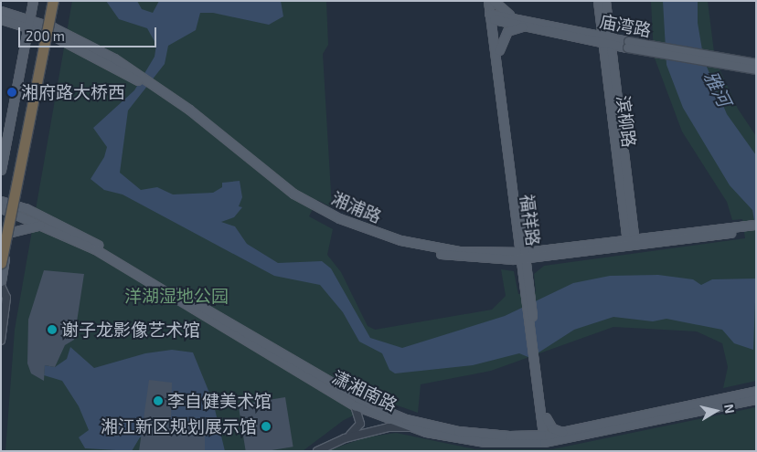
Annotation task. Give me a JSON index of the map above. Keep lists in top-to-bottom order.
{
  "streets": {
    "main road": [
      "庙湾路",
      "滨柳路",
      "湘浦路",
      "福祥路",
      "潇湘南路"
    ]
  },
  "crossings": [
    ["庙湾路", "滨柳路"],
    ["庙湾路", "福祥路"],
    ["滨柳路", "湘浦路"],
    ["湘浦路", "福祥路"],
    ["福祥路", "潇湘南路"]
  ],
  "water": ["雅河"],
  "parks": ["洋湖湿地公园"],
  "places": [
    "湘府路大桥西",
    "谢子龙影像艺术馆",
    "李自健美术馆",
    "湘江新区规划展示馆"
  ],
  "scale_bar": "200 m",
  "north": "right"
}
